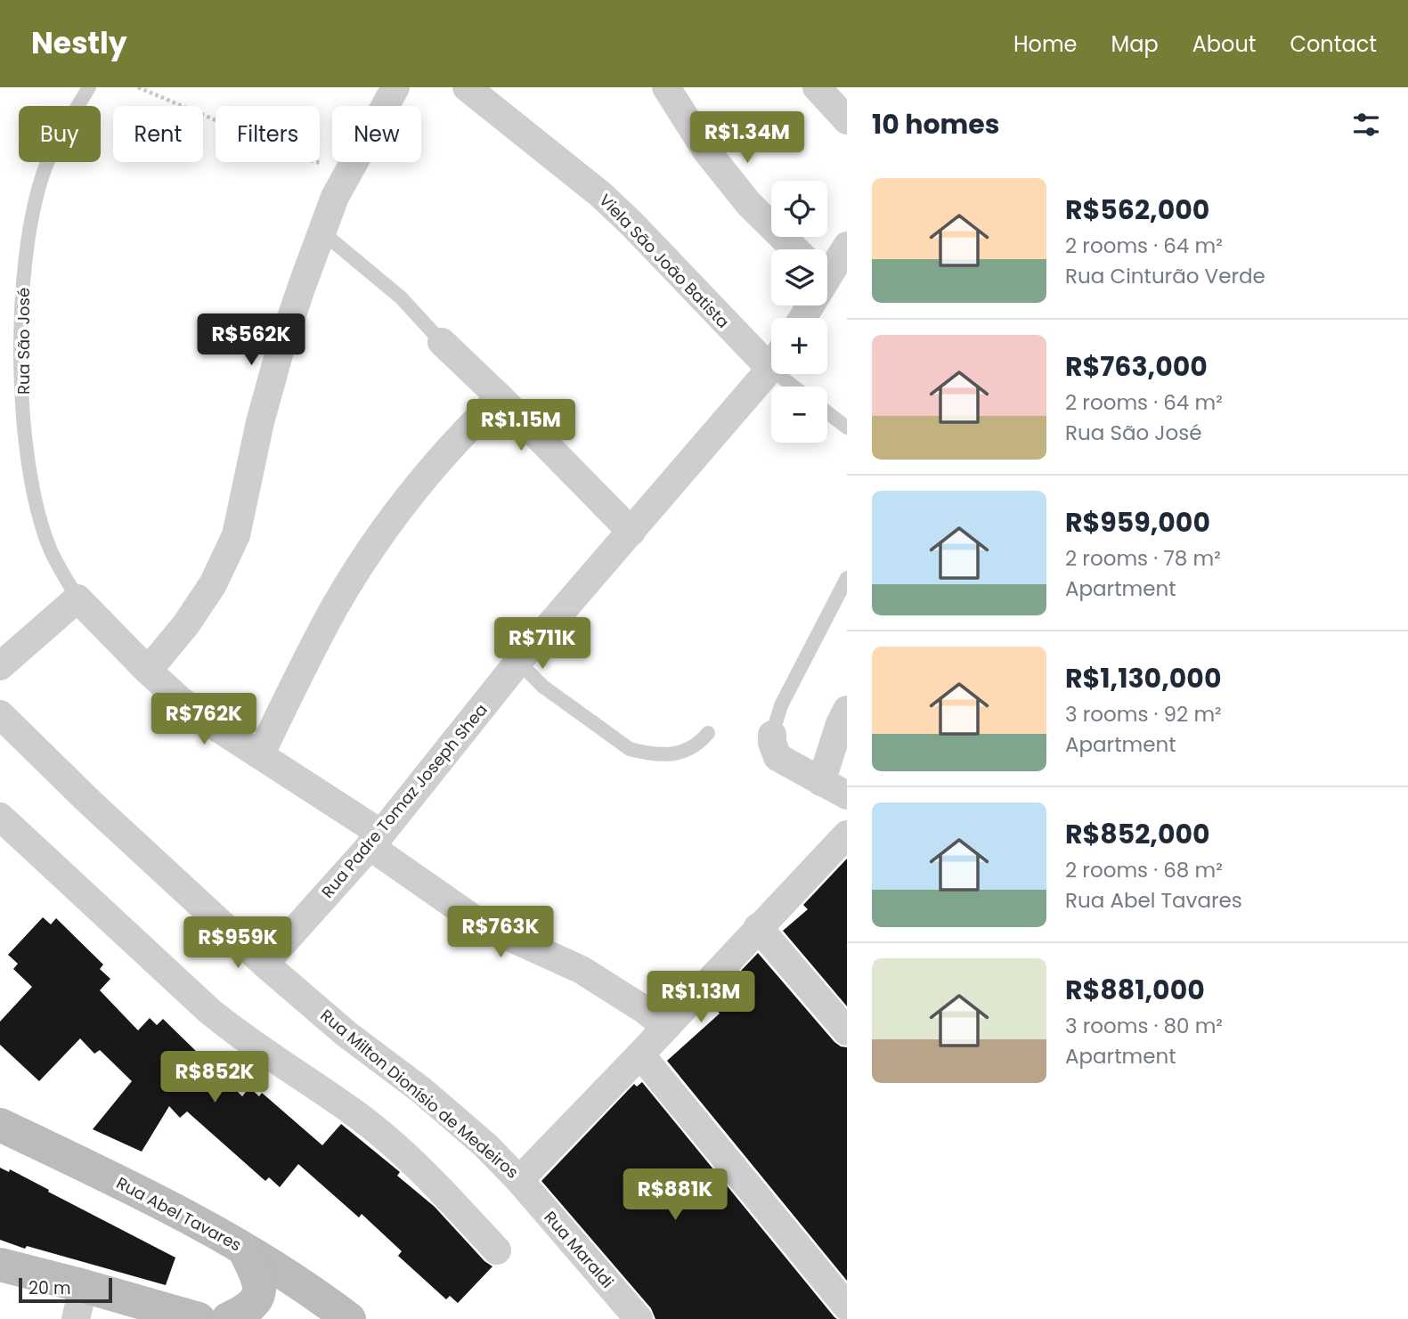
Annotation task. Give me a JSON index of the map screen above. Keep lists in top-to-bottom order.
{
  "streets": {
    "main road": ["Rua Abel Tavares"],
    "street": [
      "Viela São João Batista",
      "Rua São José",
      "Rua Padre Tomaz Joseph Shea",
      "Rua Milton Dionísio de Medeiros",
      "Rua Maraldi"
    ]
  },
  "crossings": [
    ["Rua São José", "Rua Padre Tomaz Joseph Shea"],
    ["Rua São José", "Rua Milton Dionísio de Medeiros"],
    ["Rua Padre Tomaz Joseph Shea", "Rua Milton Dionísio de Medeiros"],
    ["Rua Milton Dionísio de Medeiros", "Rua Maraldi"]
  ],
  "scale_bar": "20 m",
  "page": {
    "header": "Nestly",
    "nav": [
      "Home",
      "Map",
      "About",
      "Contact"
    ],
    "heading": "10 homes",
    "chip": [
      "Buy",
      "Rent",
      "Filters",
      "New"
    ],
    "price": [
      "R$1.34M",
      "R$562K",
      "R$1.15M",
      "R$711K",
      "R$762K",
      "R$763K",
      "R$959K",
      "R$1.13M",
      "R$852K",
      "R$881K"
    ],
    "list": [
      {
        "name": "R$562,000",
        "note": "2 rooms · 64 m² · Rua Cinturão Verde"
      },
      {
        "name": "R$763,000",
        "note": "2 rooms · 64 m² · Rua São José"
      },
      {
        "name": "R$959,000",
        "note": "2 rooms · 78 m² · Apartment"
      },
      {
        "name": "R$1,130,000",
        "note": "3 rooms · 92 m² · Apartment"
      },
      {
        "name": "R$852,000",
        "note": "2 rooms · 68 m² · Rua Abel Tavares"
      },
      {
        "name": "R$881,000",
        "note": "3 rooms · 80 m² · Apartment"
      }
    ],
    "map_buttons": ["+", "−"],
    "scale": "20 m"
  }
}
